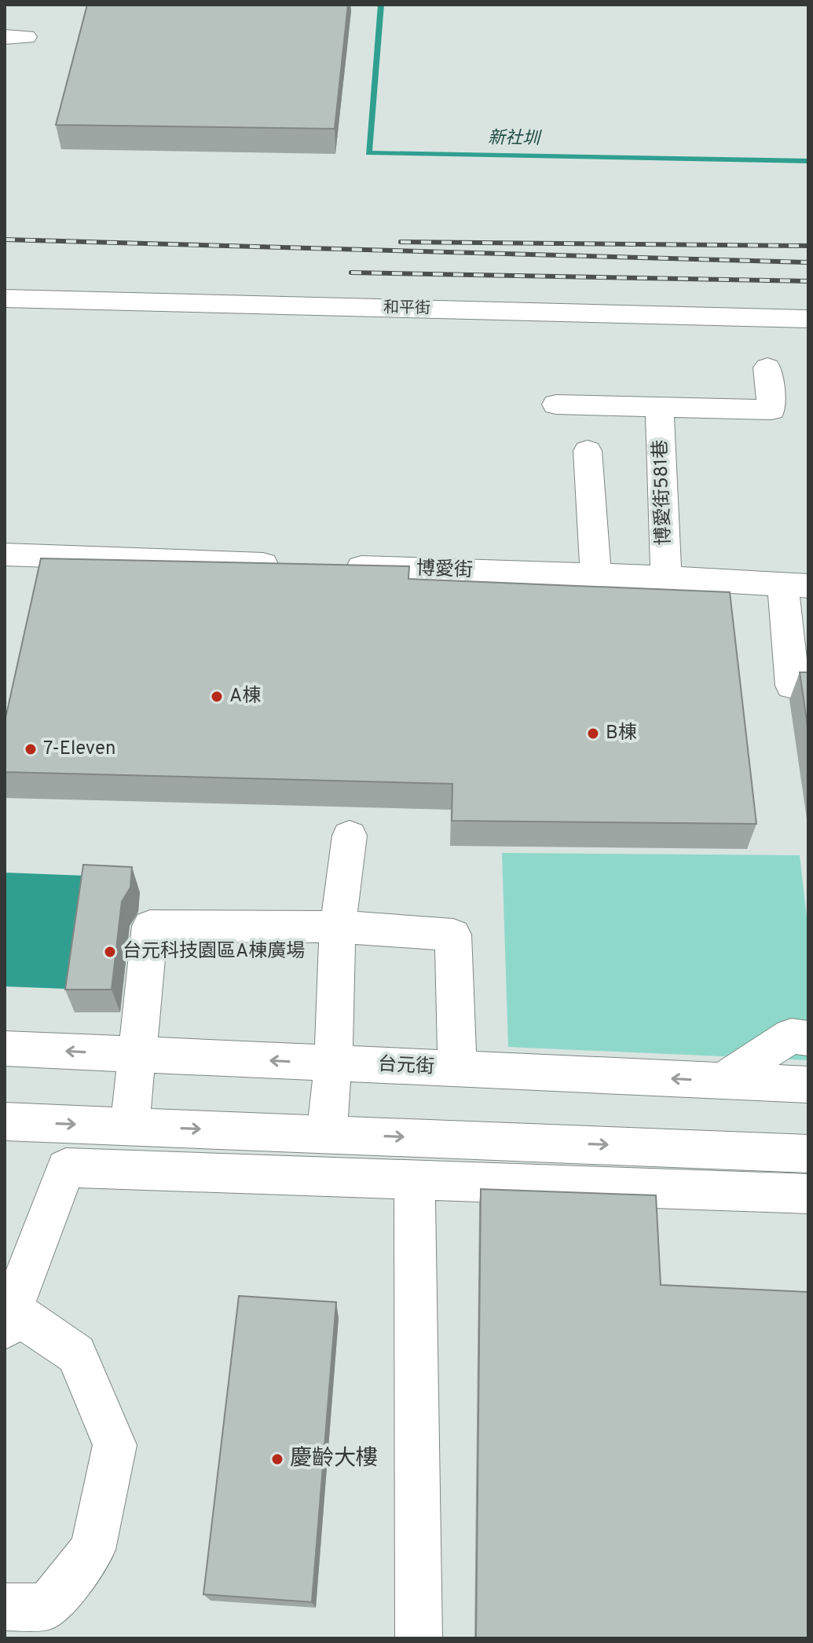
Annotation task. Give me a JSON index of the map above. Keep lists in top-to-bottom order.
{
  "streets": {
    "street": [
      "和平街",
      "博愛街581巷",
      "博愛街",
      "台元街"
    ]
  },
  "crossings": [
    ["博愛街581巷", "博愛街"]
  ],
  "water": ["新社圳"],
  "places": [
    "A棟",
    "B棟",
    "7-Eleven",
    "台元科技園區A棟廣場",
    "慶齡大樓"
  ]
}
